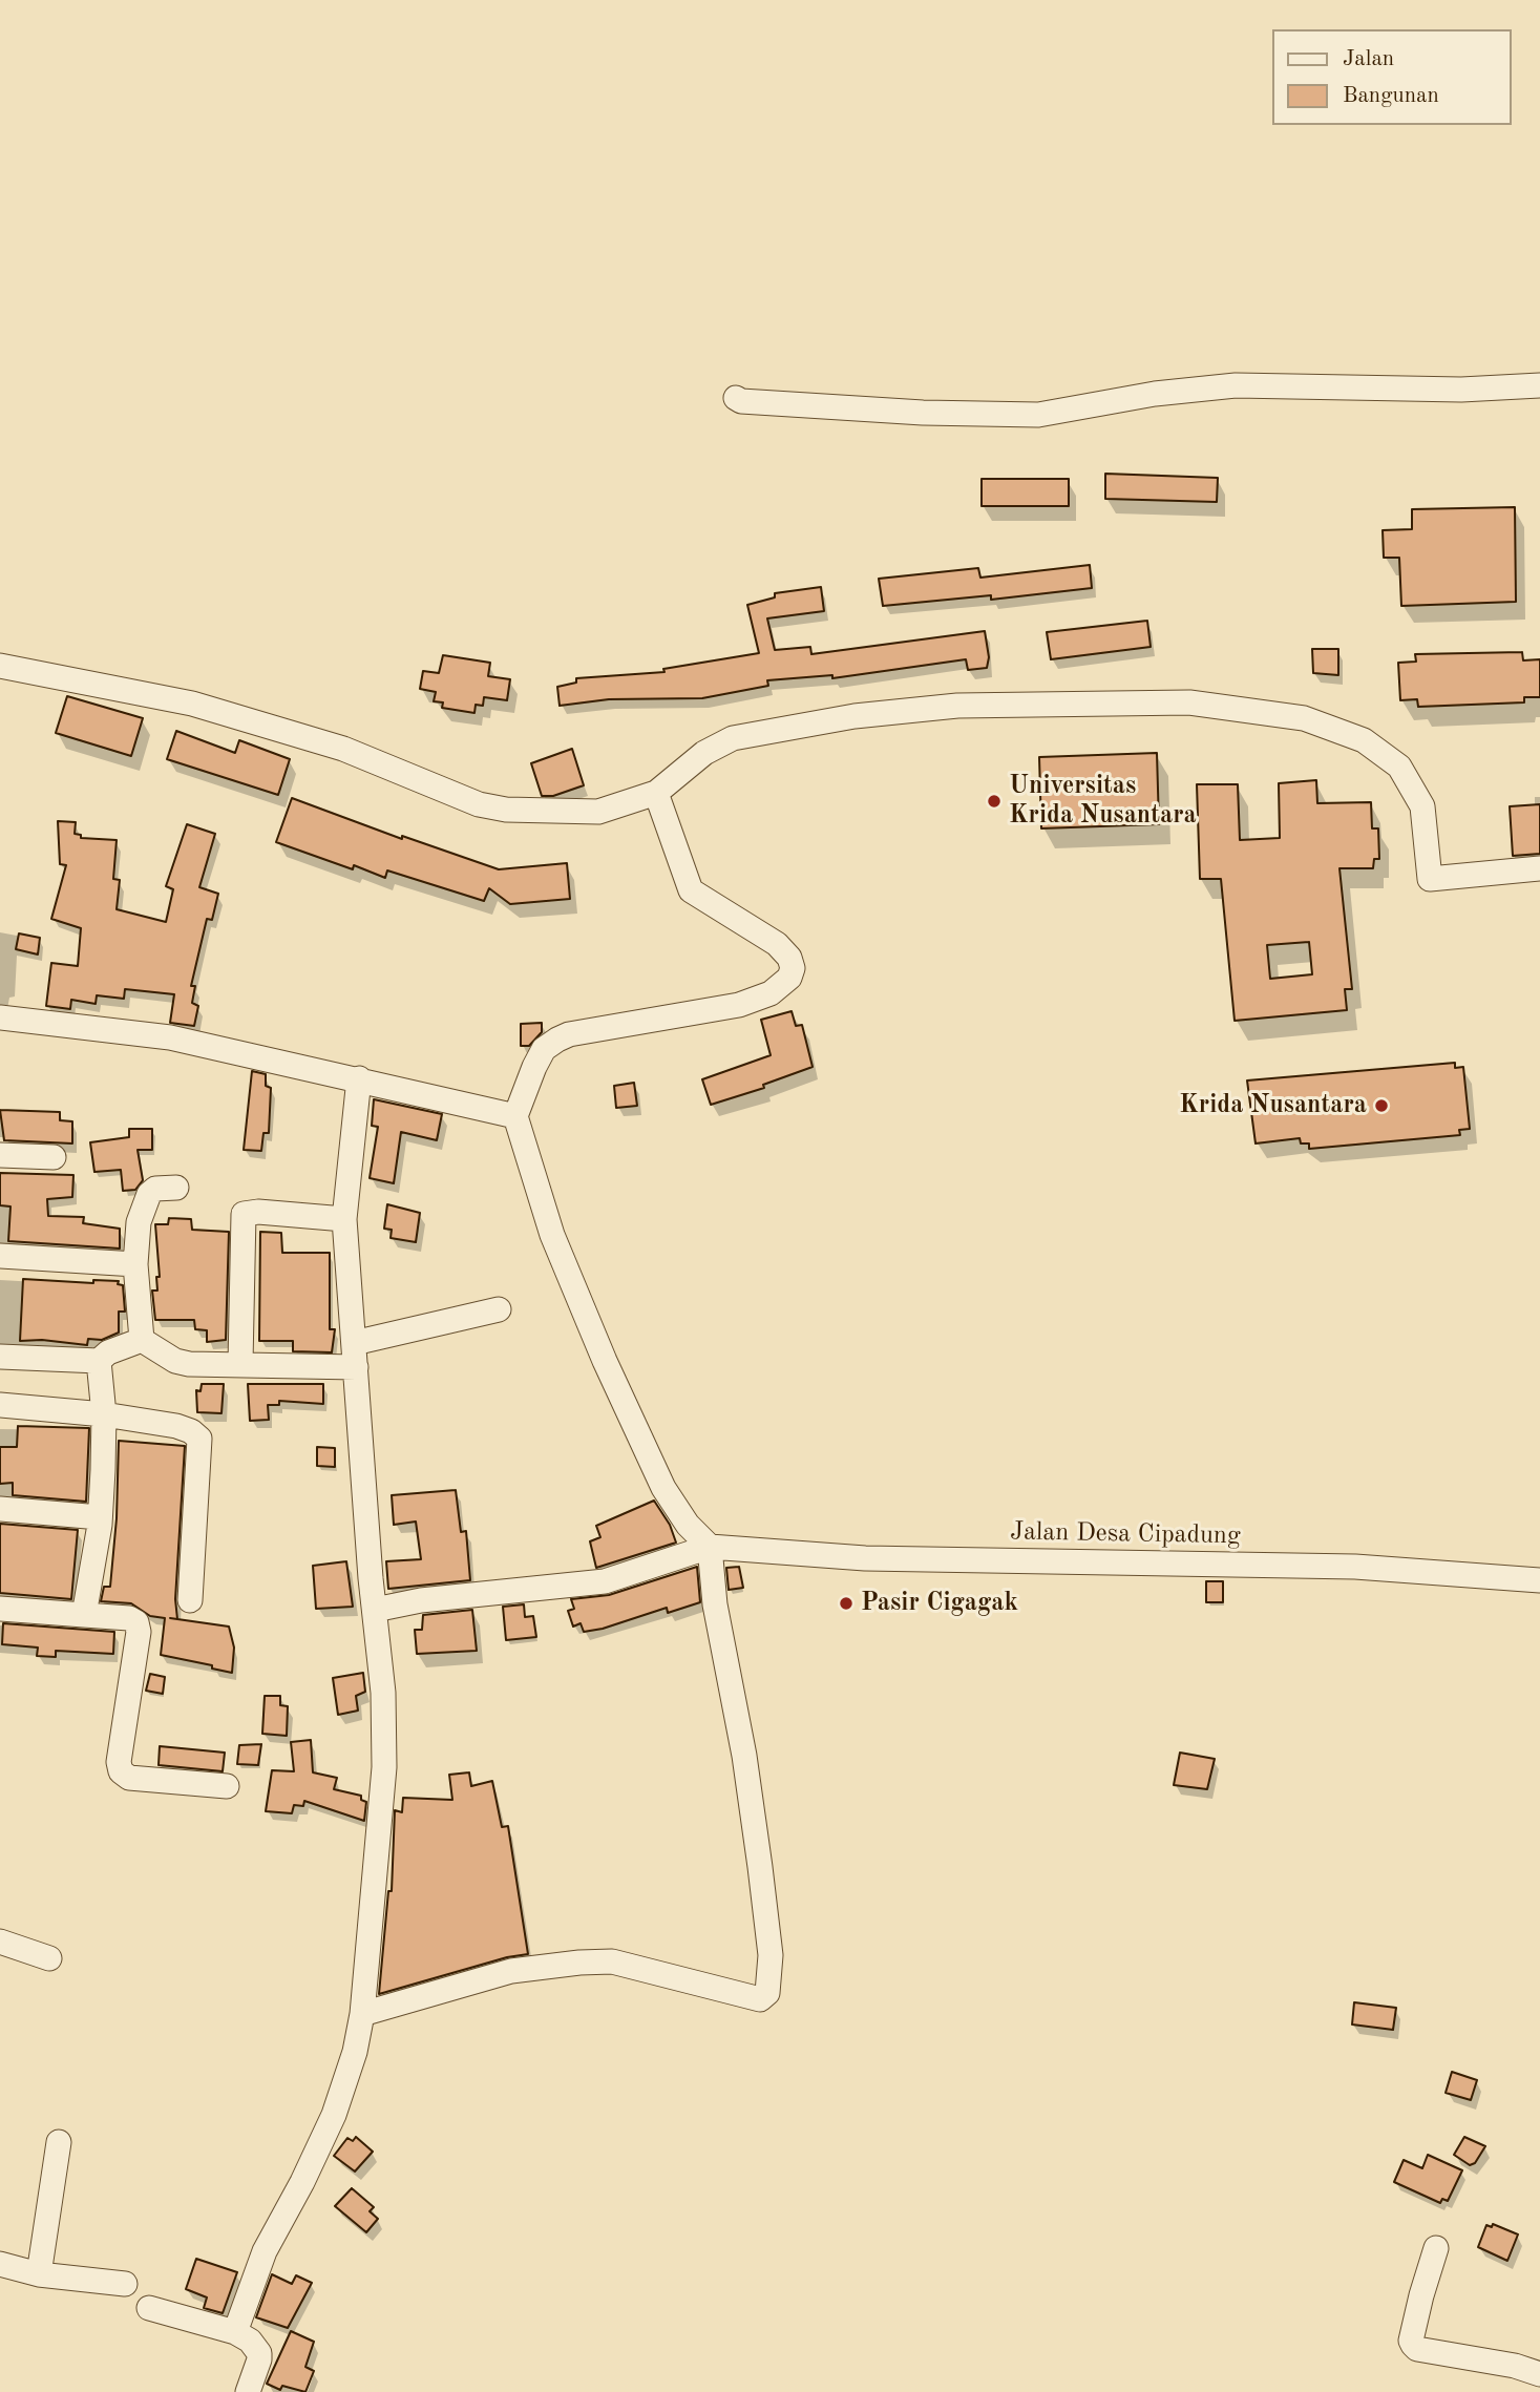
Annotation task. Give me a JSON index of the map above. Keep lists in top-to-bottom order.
{
  "streets": {
    "street": ["Jalan Desa Cipadung"]
  },
  "places": ["Universitas Krida Nusantara", "Krida Nusantara", "Pasir Cigagak"],
  "legend": ["Jalan", "Bangunan"]
}
